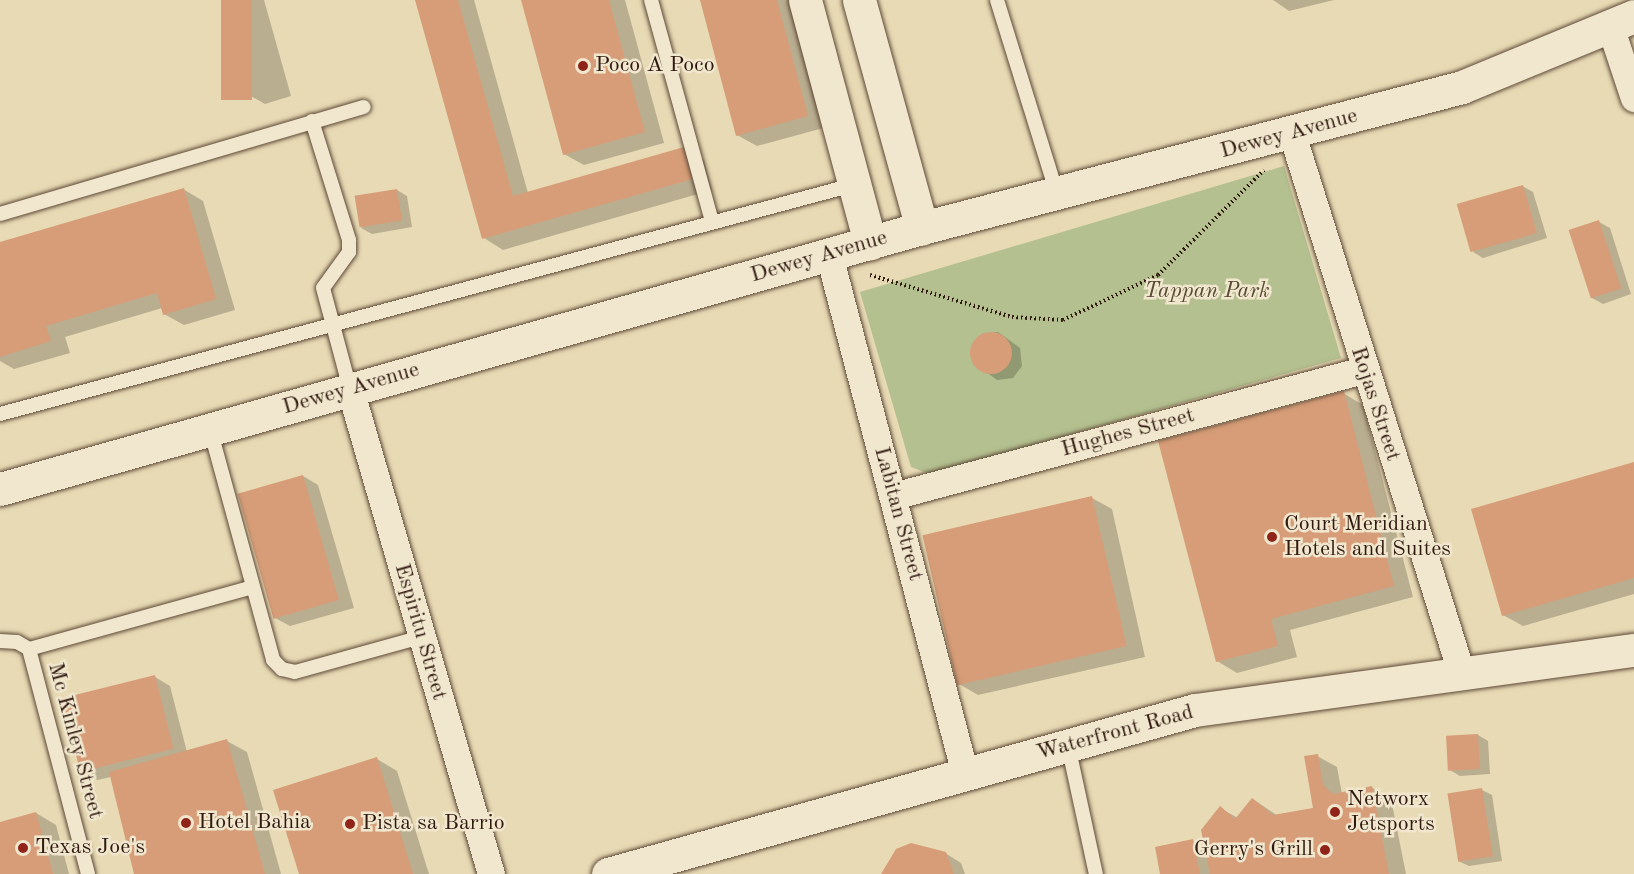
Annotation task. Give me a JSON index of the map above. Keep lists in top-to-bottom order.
{
  "streets": {
    "main road": ["Dewey Avenue", "Waterfront Road"],
    "street": [
      "Rojas Street",
      "Hughes Street",
      "Labitan Street",
      "Espiritu Street"
    ],
    "lane": ["Mc Kinley Street"]
  },
  "crossings": [
    ["Dewey Avenue", "Rojas Street"],
    ["Dewey Avenue", "Labitan Street"],
    ["Dewey Avenue", "Espiritu Street"],
    ["Rojas Street", "Hughes Street"],
    ["Rojas Street", "Waterfront Road"],
    ["Hughes Street", "Labitan Street"],
    ["Labitan Street", "Waterfront Road"]
  ],
  "parks": ["Tappan Park"],
  "places": [
    "Poco A Poco",
    "Court Meridian Hotels and Suites",
    "Networx Jetsports",
    "Hotel Bahia",
    "Pista sa Barrio",
    "Texas Joe's",
    "Gerry's Grill"
  ]
}
